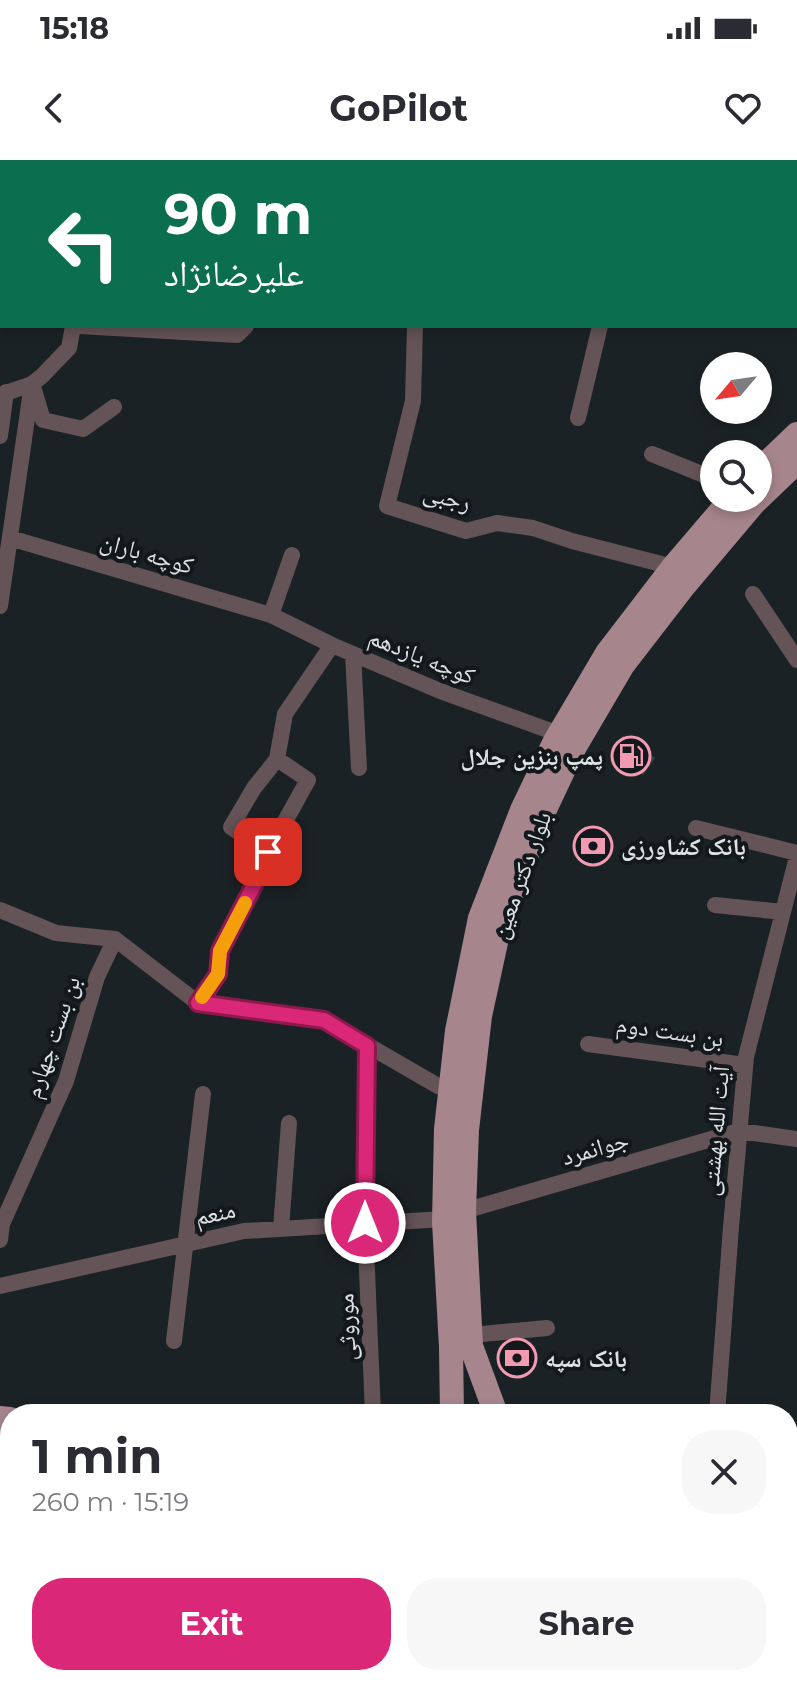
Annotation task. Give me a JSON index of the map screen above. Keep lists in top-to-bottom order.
{
  "streets": {
    "main road": ["بلوار دکتر معین"],
    "street": [
      "رجبی",
      "کوچه باران",
      "کوچه یازدهم",
      "بن بست دوم",
      "بن بست چهارم",
      "آیت الله بهشتی",
      "جوانمرد",
      "منعم",
      "موروثی"
    ]
  },
  "crossings": [
    ["رجبی", "بلوار دکتر معین"],
    ["کوچه باران", "کوچه یازدهم"],
    ["کوچه یازدهم", "بلوار دکتر معین"],
    ["بلوار دکتر معین", "جوانمرد"],
    ["بلوار دکتر معین", "منعم"],
    ["بن بست دوم", "آیت الله بهشتی"],
    ["آیت الله بهشتی", "جوانمرد"],
    ["جوانمرد", "منعم"],
    ["منعم", "موروثی"]
  ],
  "places": {
    "fuel station": ["پمپ بنزین جلال"],
    "bank": ["بانک کشاورزی", "بانک سپه"]
  },
  "north": "bottom left",
  "page": {
    "status": "15:18",
    "header": "GoPilot",
    "turn": ["90 m", "علیرضانژاد"],
    "heading": ["1 min", "260 m · 15:19"],
    "buttons": ["Exit", "Share"]
  }
}
